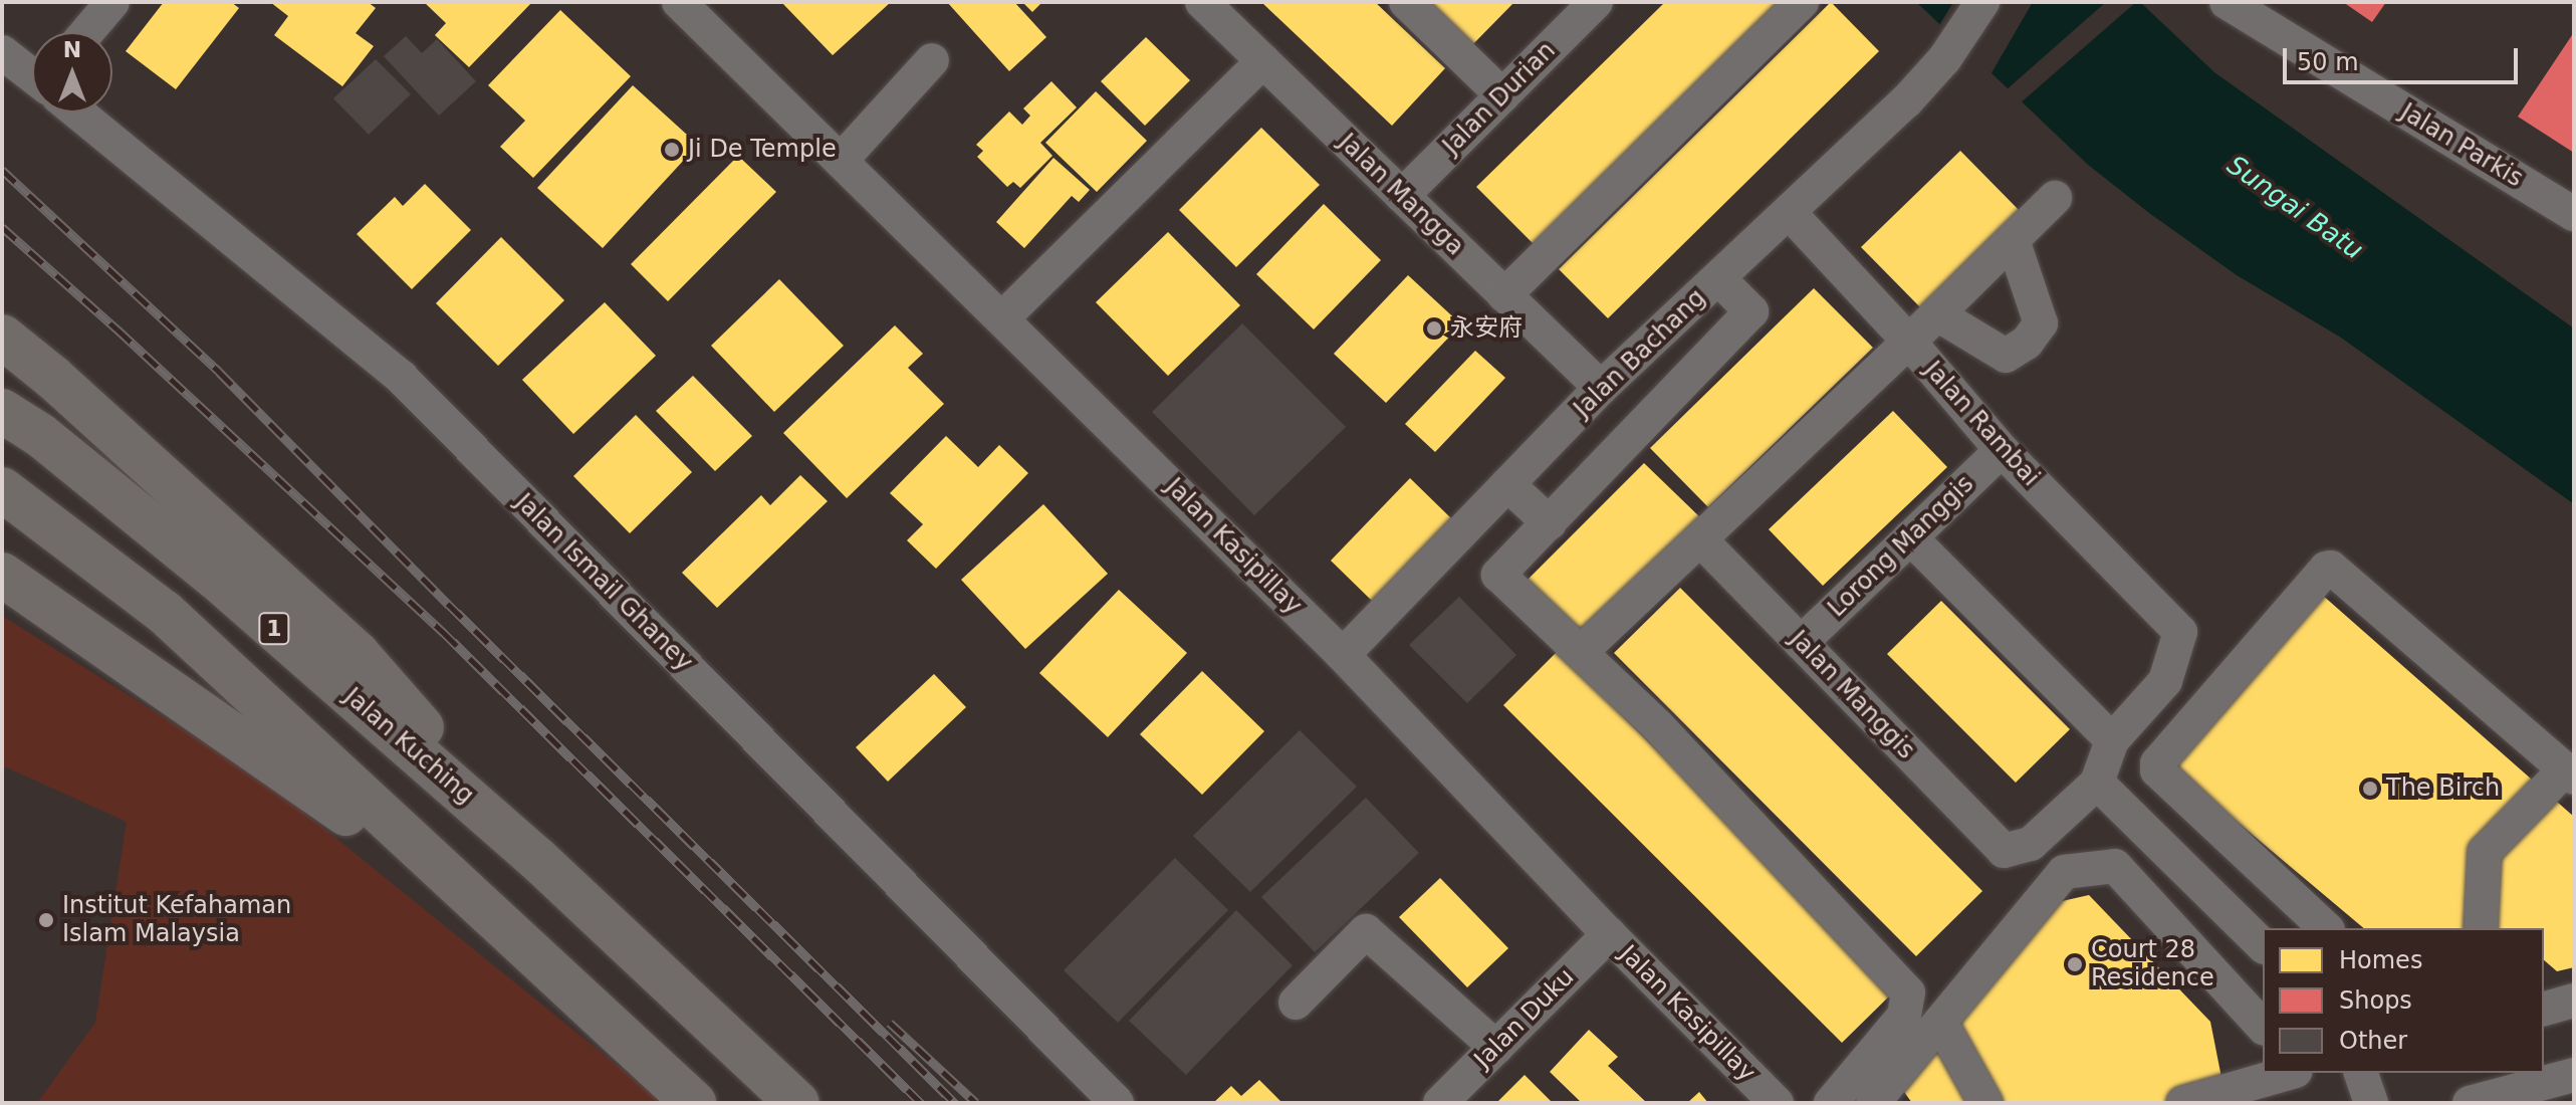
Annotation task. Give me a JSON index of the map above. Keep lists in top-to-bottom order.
{
  "streets": {
    "highway": ["1", "Jalan Kuching"],
    "street": [
      "Jalan Durian",
      "Jalan Parkis",
      "Jalan Mangga",
      "Jalan Bachang",
      "Jalan Rambai",
      "Jalan Kasipillay",
      "Lorong Manggis",
      "Jalan Ismail Ghaney",
      "Jalan Manggis",
      "Jalan Duku"
    ]
  },
  "crossings": [
    ["Jalan Durian", "Jalan Mangga"],
    ["Jalan Mangga", "Jalan Bachang"],
    ["Jalan Bachang", "Jalan Rambai"],
    ["Jalan Bachang", "Jalan Kasipillay"],
    ["Jalan Rambai", "Lorong Manggis"],
    ["Jalan Kasipillay", "Jalan Duku"],
    ["Lorong Manggis", "Jalan Manggis"]
  ],
  "water": ["Sungai Batu"],
  "places": [
    "Ji De Temple",
    "永安府",
    "The Birch",
    "Institut Kefahaman Islam Malaysia",
    "Court 28 Residence"
  ],
  "legend": ["Homes", "Shops", "Other"],
  "scale_bar": "50 m",
  "north": "top"
}
